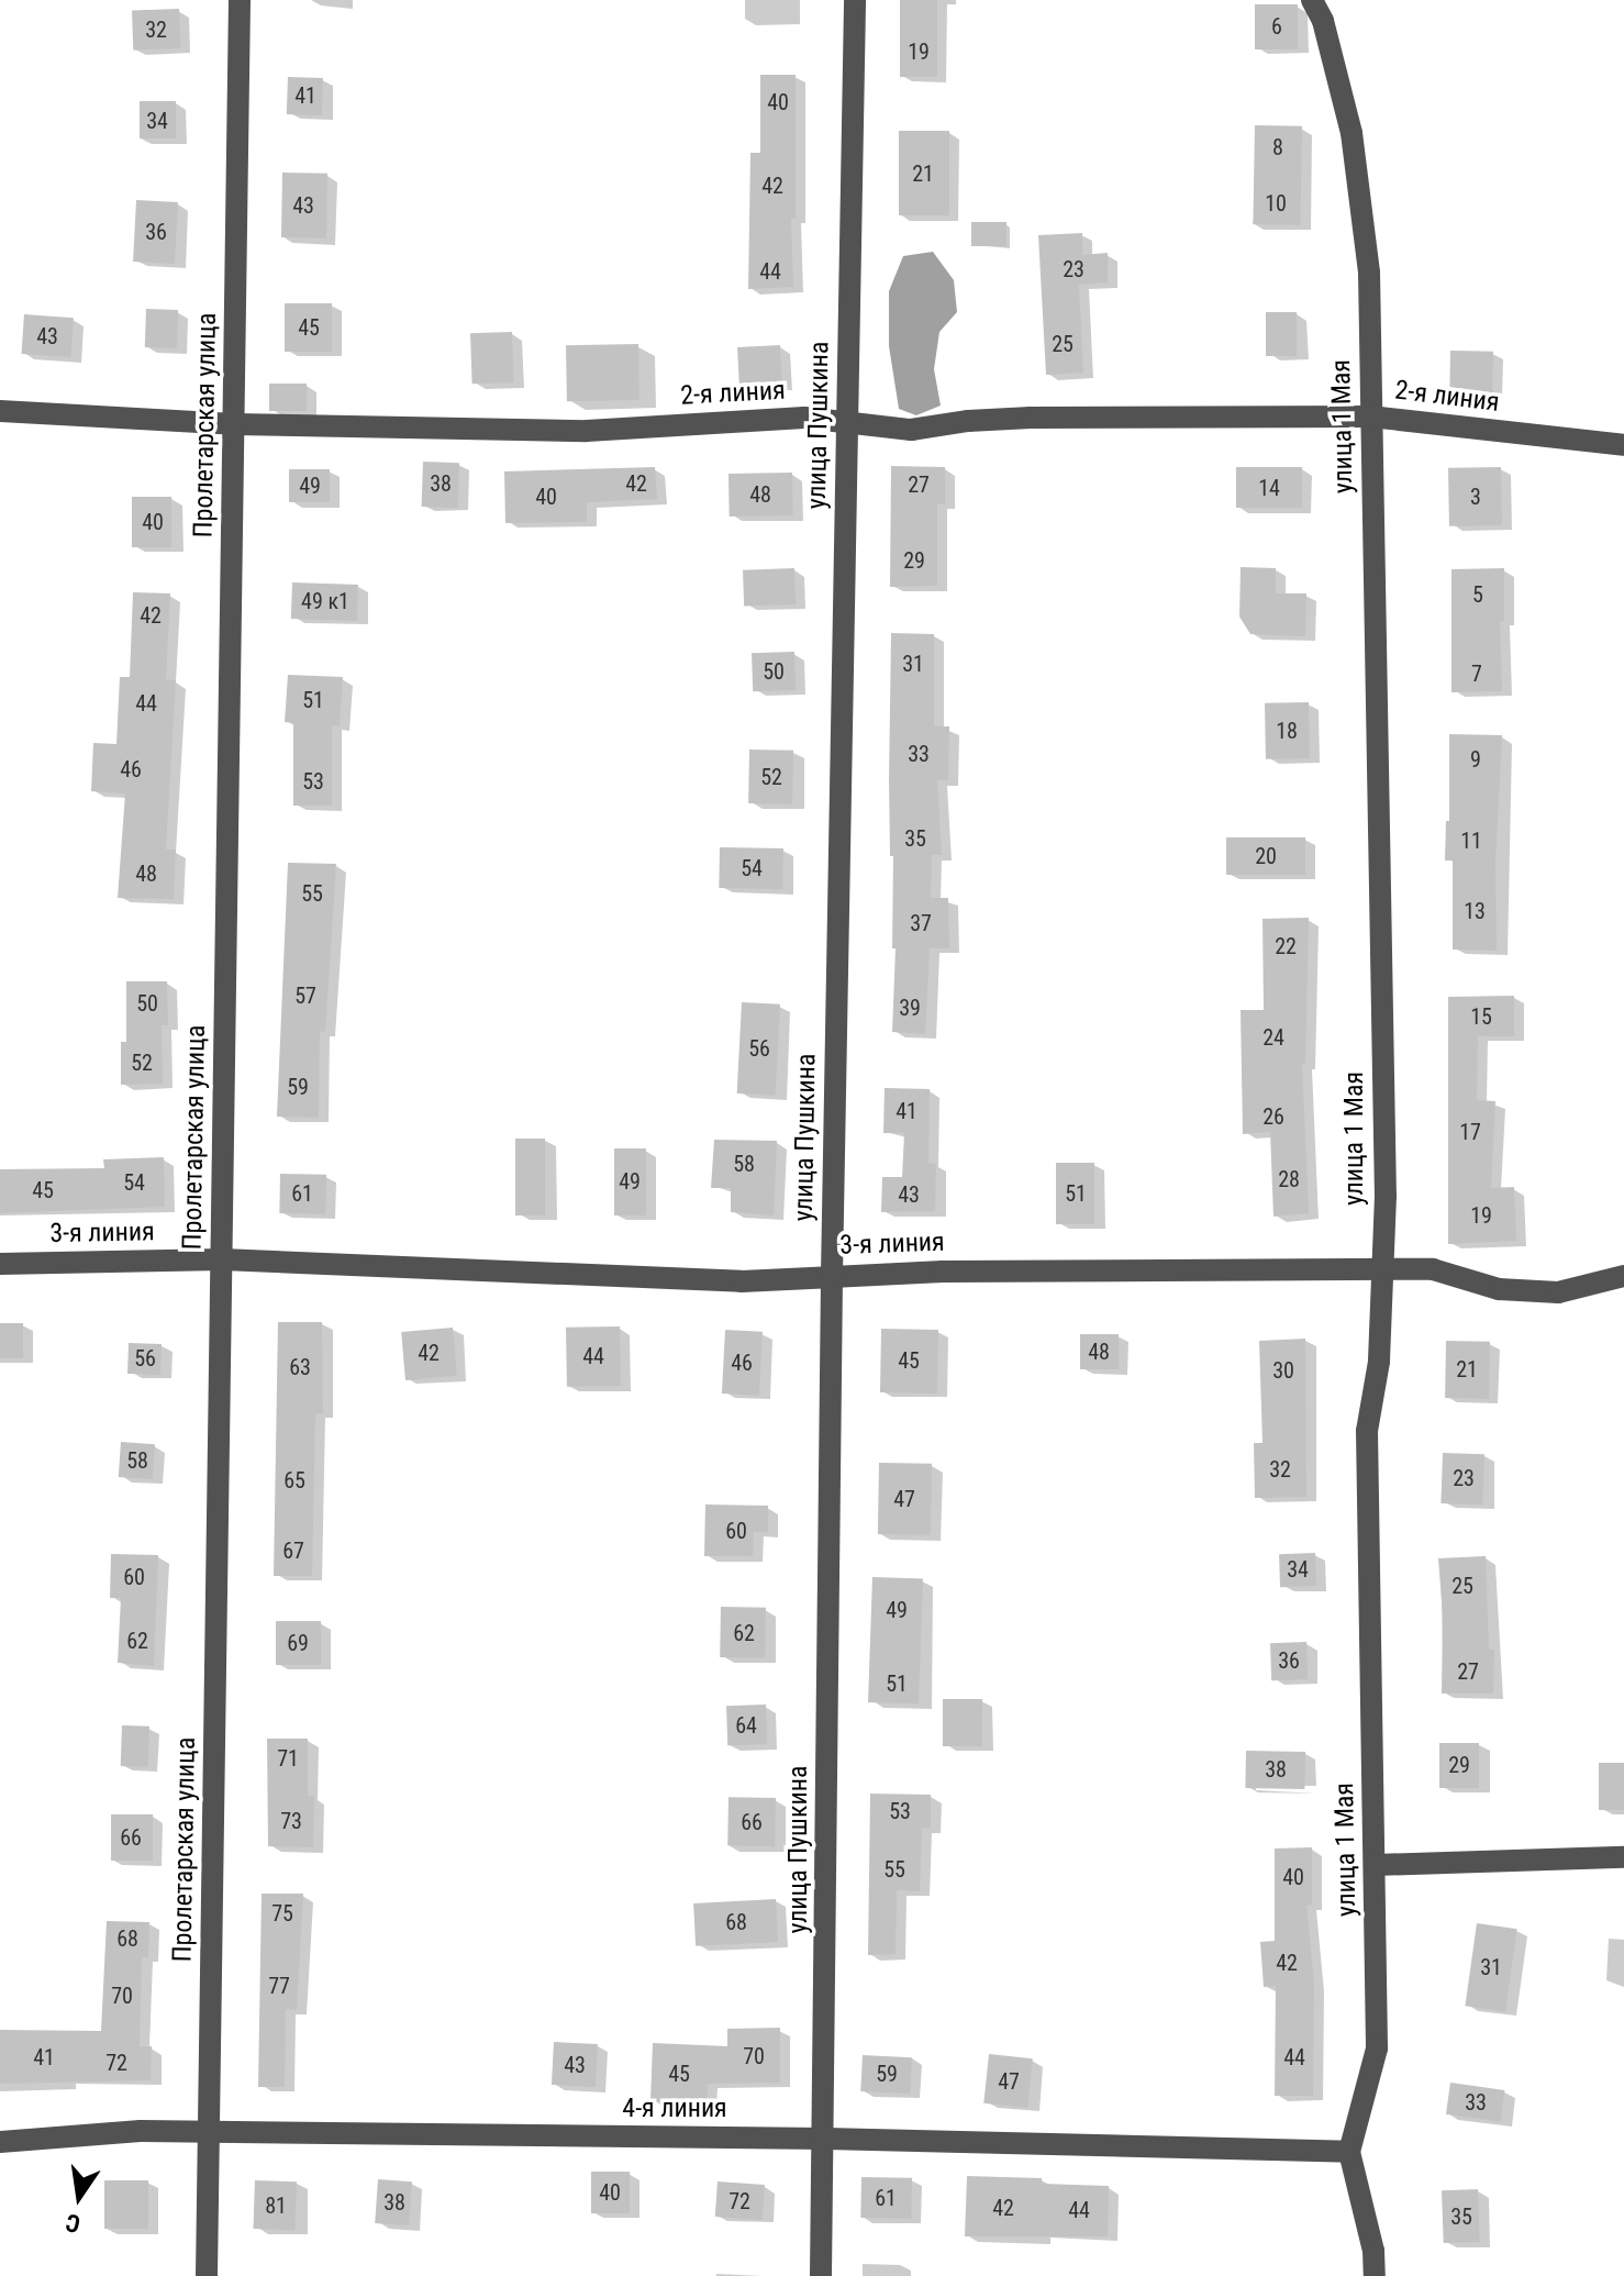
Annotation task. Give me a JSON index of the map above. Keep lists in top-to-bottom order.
{
  "streets": {
    "street": [
      "2-я линия",
      "Пролетарская улица",
      "улица Пушкина",
      "улица 1 Мая",
      "3-я линия",
      "4-я линия"
    ]
  },
  "crossings": [
    ["2-я линия", "Пролетарская улица"],
    ["2-я линия", "улица Пушкина"],
    ["2-я линия", "улица 1 Мая"],
    ["Пролетарская улица", "3-я линия"],
    ["Пролетарская улица", "4-я линия"],
    ["улица Пушкина", "3-я линия"],
    ["улица Пушкина", "4-я линия"],
    ["улица 1 Мая", "3-я линия"],
    ["улица 1 Мая", "4-я линия"]
  ],
  "house_numbers": [
    "6",
    "32",
    "19",
    "41",
    "40",
    "34",
    "8",
    "21",
    "42",
    "10",
    "43",
    "36",
    "23",
    "44",
    "45",
    "43",
    "25",
    "38",
    "42",
    "27",
    "49",
    "14",
    "48",
    "40",
    "3",
    "40",
    "29",
    "5",
    "49 к1",
    "42",
    "31",
    "50",
    "7",
    "51",
    "44",
    "18",
    "33",
    "9",
    "46",
    "52",
    "53",
    "35",
    "11",
    "20",
    "54",
    "48",
    "55",
    "13",
    "37",
    "22",
    "57",
    "50",
    "39",
    "15",
    "24",
    "56",
    "52",
    "59",
    "41",
    "26",
    "17",
    "58",
    "28",
    "49",
    "54",
    "45",
    "61",
    "51",
    "43",
    "19",
    "48",
    "42",
    "44",
    "56",
    "45",
    "46",
    "63",
    "21",
    "30",
    "58",
    "32",
    "23",
    "65",
    "47",
    "60",
    "67",
    "34",
    "60",
    "25",
    "49",
    "62",
    "62",
    "69",
    "36",
    "27",
    "51",
    "64",
    "71",
    "29",
    "38",
    "53",
    "73",
    "66",
    "66",
    "55",
    "40",
    "75",
    "68",
    "68",
    "42",
    "31",
    "77",
    "70",
    "70",
    "41",
    "44",
    "72",
    "43",
    "45",
    "59",
    "47",
    "33",
    "40",
    "61",
    "72",
    "38",
    "81",
    "42",
    "44",
    "35"
  ],
  "north": "bottom"
}
